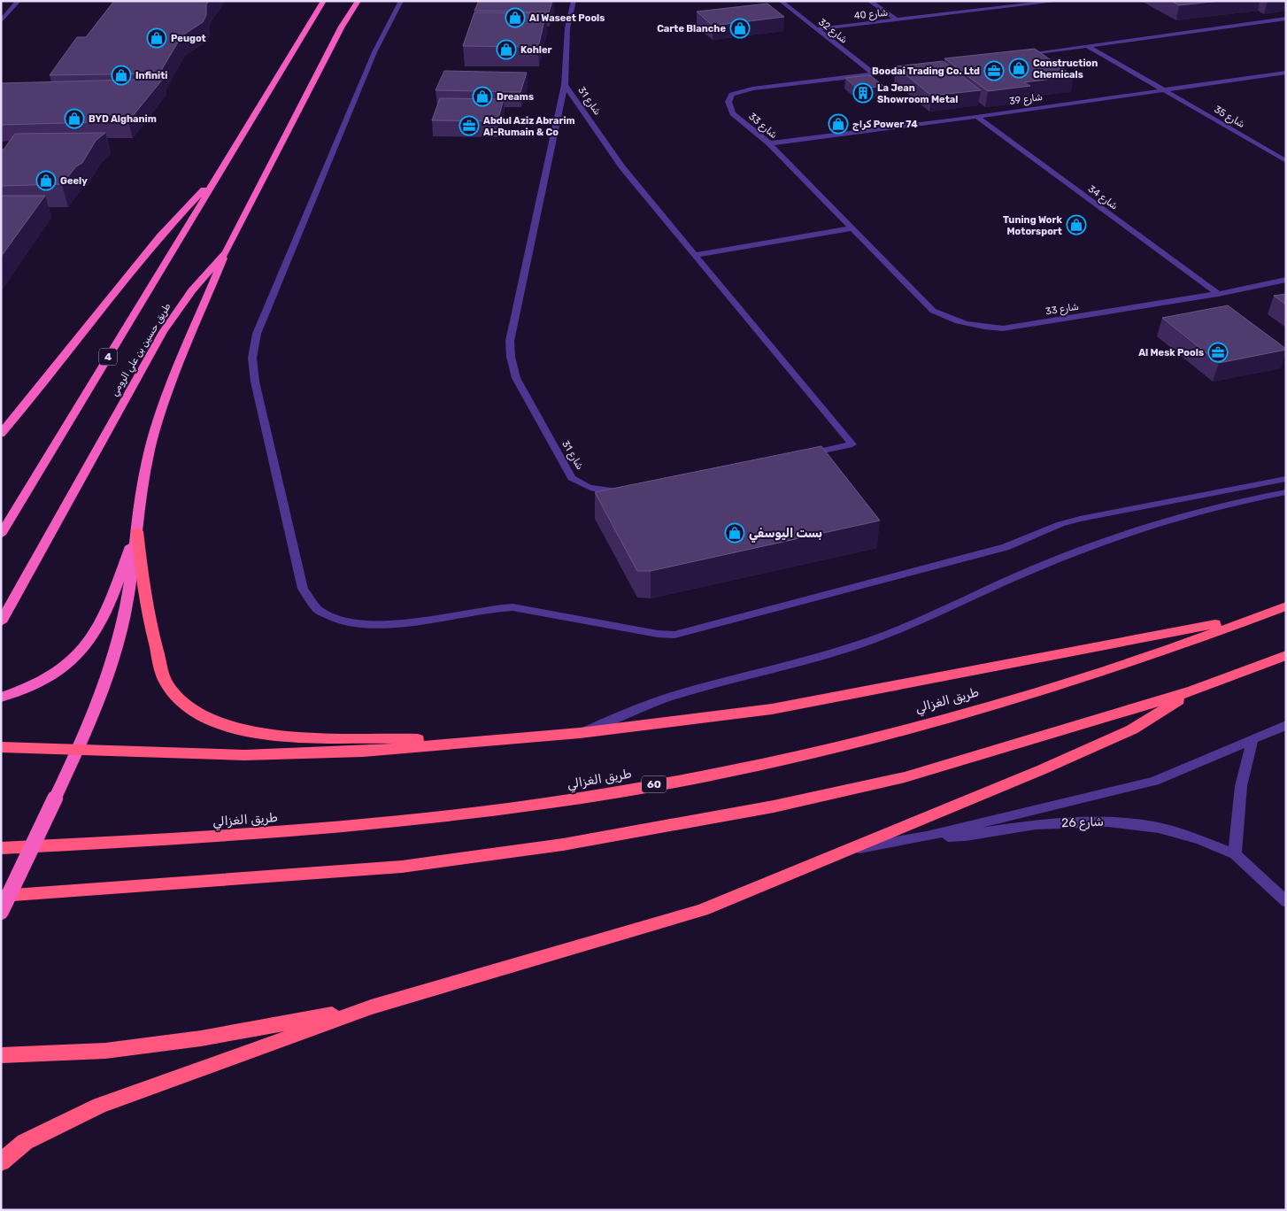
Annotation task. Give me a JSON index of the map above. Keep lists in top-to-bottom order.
{
  "streets": {
    "highway": [
      "طريق حسين بن علي الرومي",
      "4",
      "طريق الغزالي",
      "60"
    ],
    "street": [
      "شارع 40",
      "32 شارع",
      "شارع 39",
      "شارع 31",
      "شارع 35",
      "شارع 33",
      "شارع 34",
      "شارع 26"
    ]
  },
  "crossings": [
    ["شارع 40", "32 شارع"],
    ["32 شارع", "شارع 33"],
    ["شارع 39", "شارع 35"],
    ["شارع 39", "شارع 33"],
    ["شارع 39", "شارع 34"],
    ["شارع 33", "شارع 34"]
  ],
  "places": {
    "shop": [
      "Al Waseet Pools",
      "Carte Blanche",
      "Peugot",
      "Kohler",
      "Construction Chemicals",
      "Infiniti",
      "Dreams",
      "BYD Alghanim",
      "كراج Power 74",
      "Geely",
      "Tuning Work Motorsport",
      "بست اليوسفي"
    ],
    "office": ["Boodai Trading Co. Ltd", "Abdul Aziz Abrarim Al-Rumain & Co", "Al Mesk Pools"],
    "building": ["La Jean Showroom Metal"]
  }
}
